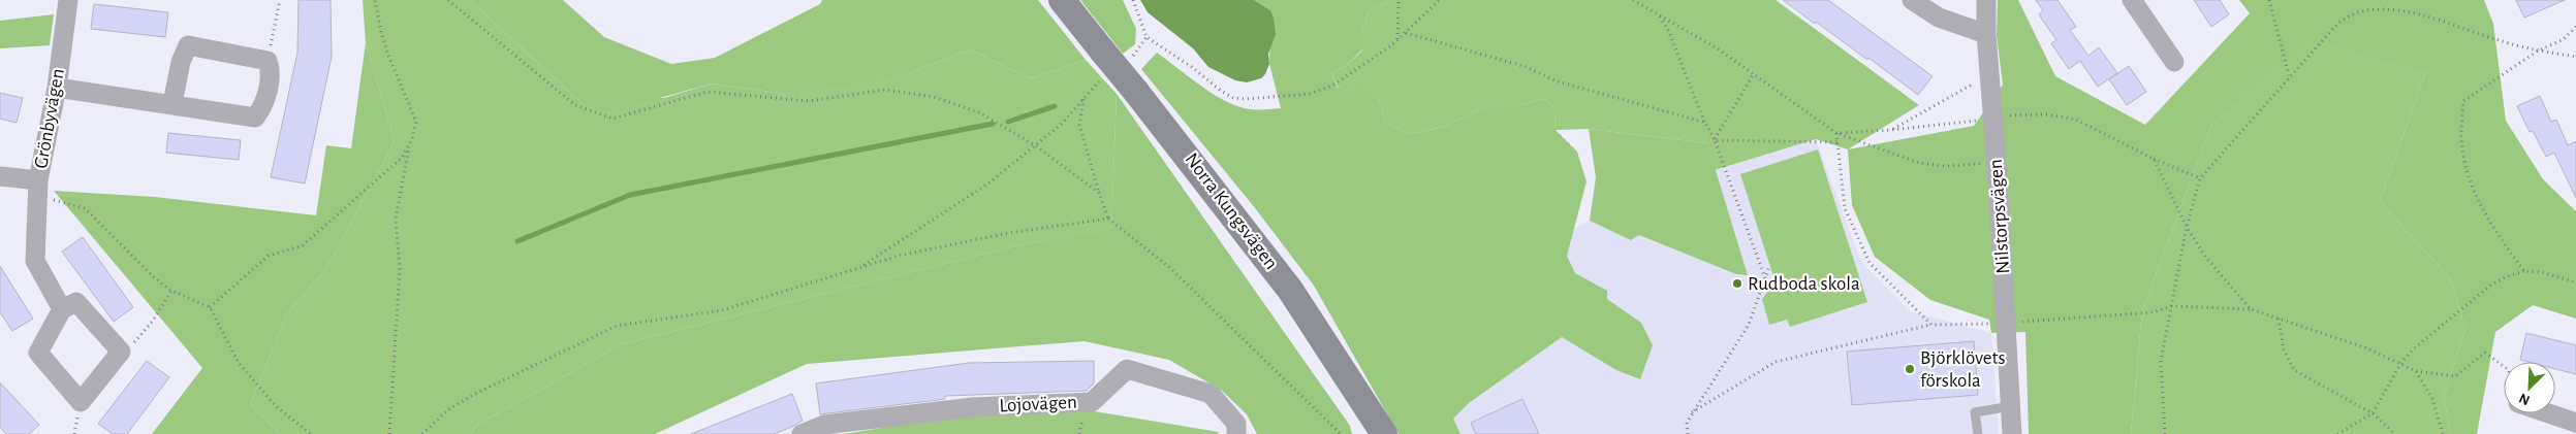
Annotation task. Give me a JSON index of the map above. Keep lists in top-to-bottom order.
{
  "streets": {
    "main road": ["Norra Kungsvägen"],
    "street": ["Grönbyvägen", "Nilstorpsvägen", "Lojovägen"]
  },
  "places": ["Rudboda skola", "Björklövets förskola"],
  "north": "bottom left"
}
